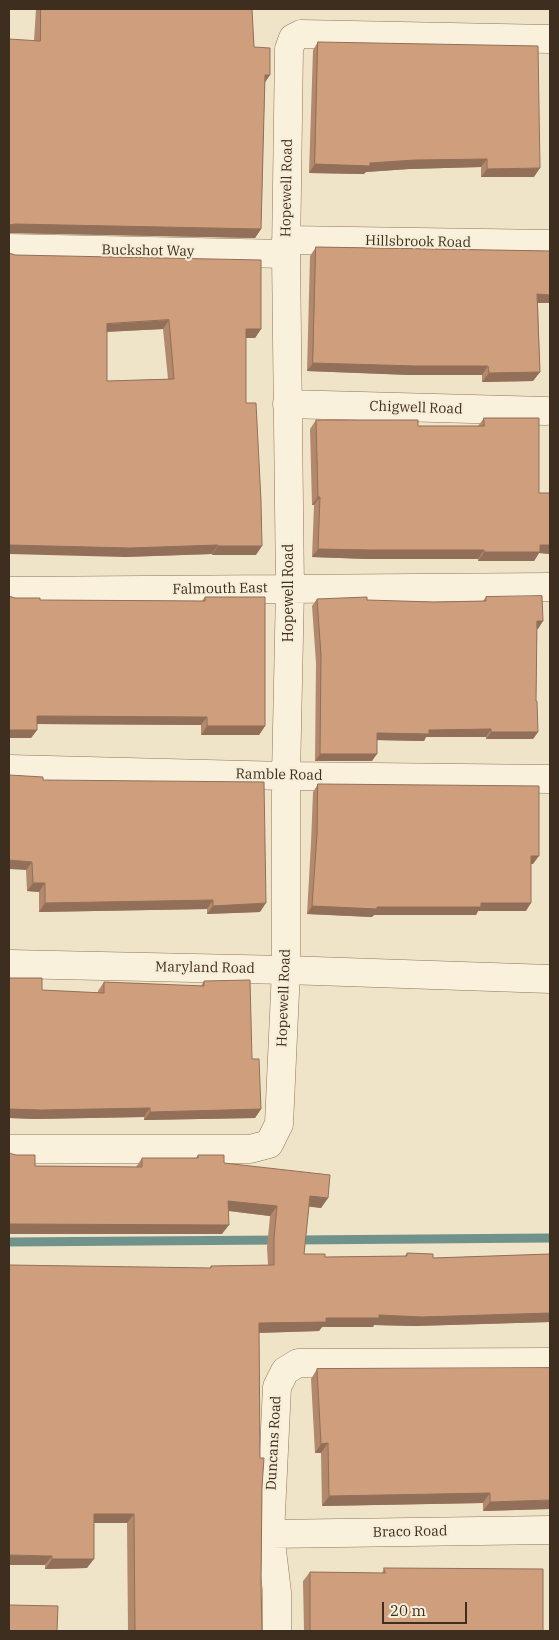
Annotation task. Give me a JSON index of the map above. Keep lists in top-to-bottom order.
{
  "streets": {
    "street": [
      "Hopewell Road",
      "Hillsbrook Road",
      "Buckshot Way",
      "Chigwell Road",
      "Falmouth East",
      "Ramble Road",
      "Maryland Road",
      "Duncans Road",
      "Braco Road"
    ]
  },
  "crossings": [
    ["Hopewell Road", "Hillsbrook Road"],
    ["Hopewell Road", "Buckshot Way"],
    ["Hopewell Road", "Chigwell Road"],
    ["Hopewell Road", "Falmouth East"],
    ["Hopewell Road", "Ramble Road"],
    ["Hopewell Road", "Maryland Road"],
    ["Hillsbrook Road", "Buckshot Way"],
    ["Duncans Road", "Braco Road"]
  ],
  "scale_bar": "20 m"
}
